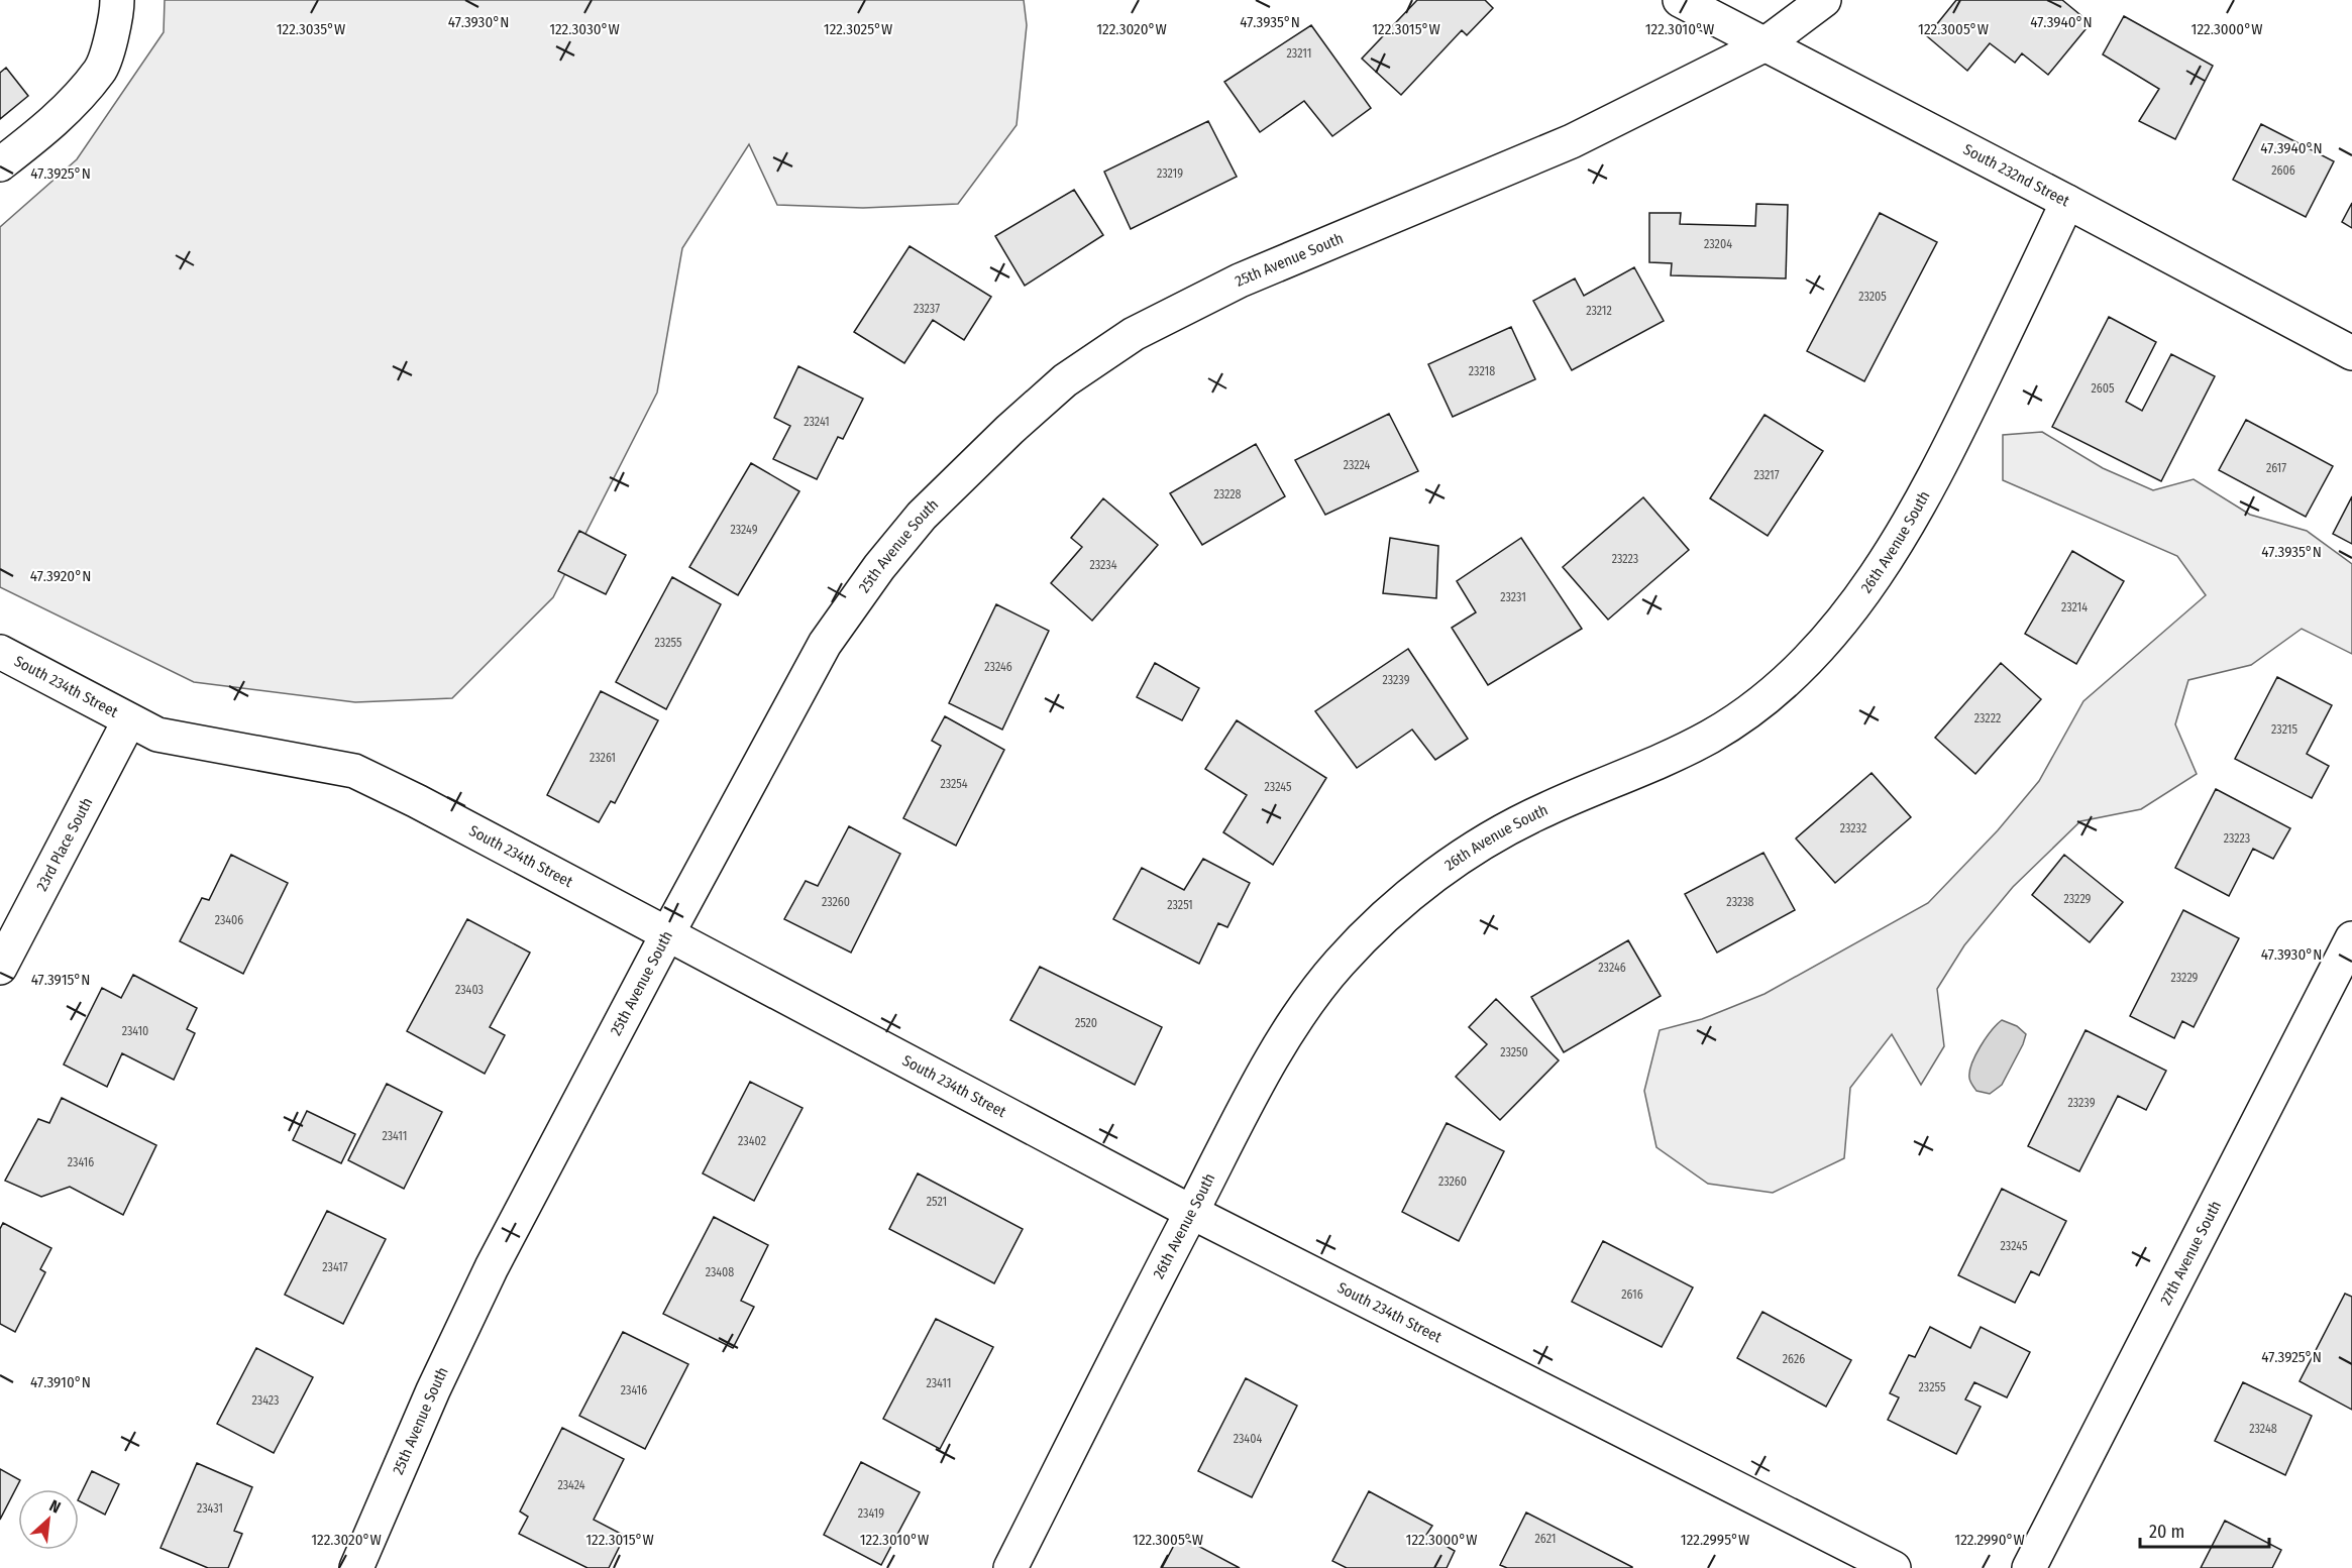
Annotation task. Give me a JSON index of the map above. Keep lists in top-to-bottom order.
{
  "streets": {
    "street": [
      "South 232nd Street",
      "25th Avenue South",
      "26th Avenue South",
      "South 234th Street",
      "23rd Place South",
      "27th Avenue South"
    ]
  },
  "crossings": [
    ["South 232nd Street", "25th Avenue South"],
    ["South 232nd Street", "26th Avenue South"],
    ["25th Avenue South", "South 234th Street"],
    ["26th Avenue South", "South 234th Street"],
    ["South 234th Street", "23rd Place South"]
  ],
  "house_numbers": [
    "23211",
    "2606",
    "23219",
    "23204",
    "23205",
    "23237",
    "23212",
    "23218",
    "2605",
    "23241",
    "23224",
    "2617",
    "23217",
    "23228",
    "23249",
    "23223",
    "23234",
    "23231",
    "23214",
    "23255",
    "23246",
    "23239",
    "23222",
    "23215",
    "23261",
    "23254",
    "23245",
    "23232",
    "23223",
    "23229",
    "23260",
    "23238",
    "23251",
    "23406",
    "23246",
    "23229",
    "23403",
    "2520",
    "23410",
    "23250",
    "23239",
    "23411",
    "23402",
    "23416",
    "23260",
    "2521",
    "23245",
    "23417",
    "23408",
    "2616",
    "2626",
    "23411",
    "23255",
    "23416",
    "23423",
    "23248",
    "23404",
    "23424",
    "23431",
    "23419",
    "2621"
  ],
  "scale_bar": "20 m",
  "north": "top right",
  "coordinates": [
    "47.3930°N",
    "47.3935°N",
    "47.3940°N",
    "122.3035°W",
    "122.3030°W",
    "122.3025°W",
    "122.3020°W",
    "122.3015°W",
    "122.3010°W",
    "122.3005°W",
    "122.3000°W",
    "47.3925°N",
    "47.3920°N",
    "47.3915°N",
    "47.3910°N",
    "122.2995°W",
    "122.2990°W"
  ]
}
